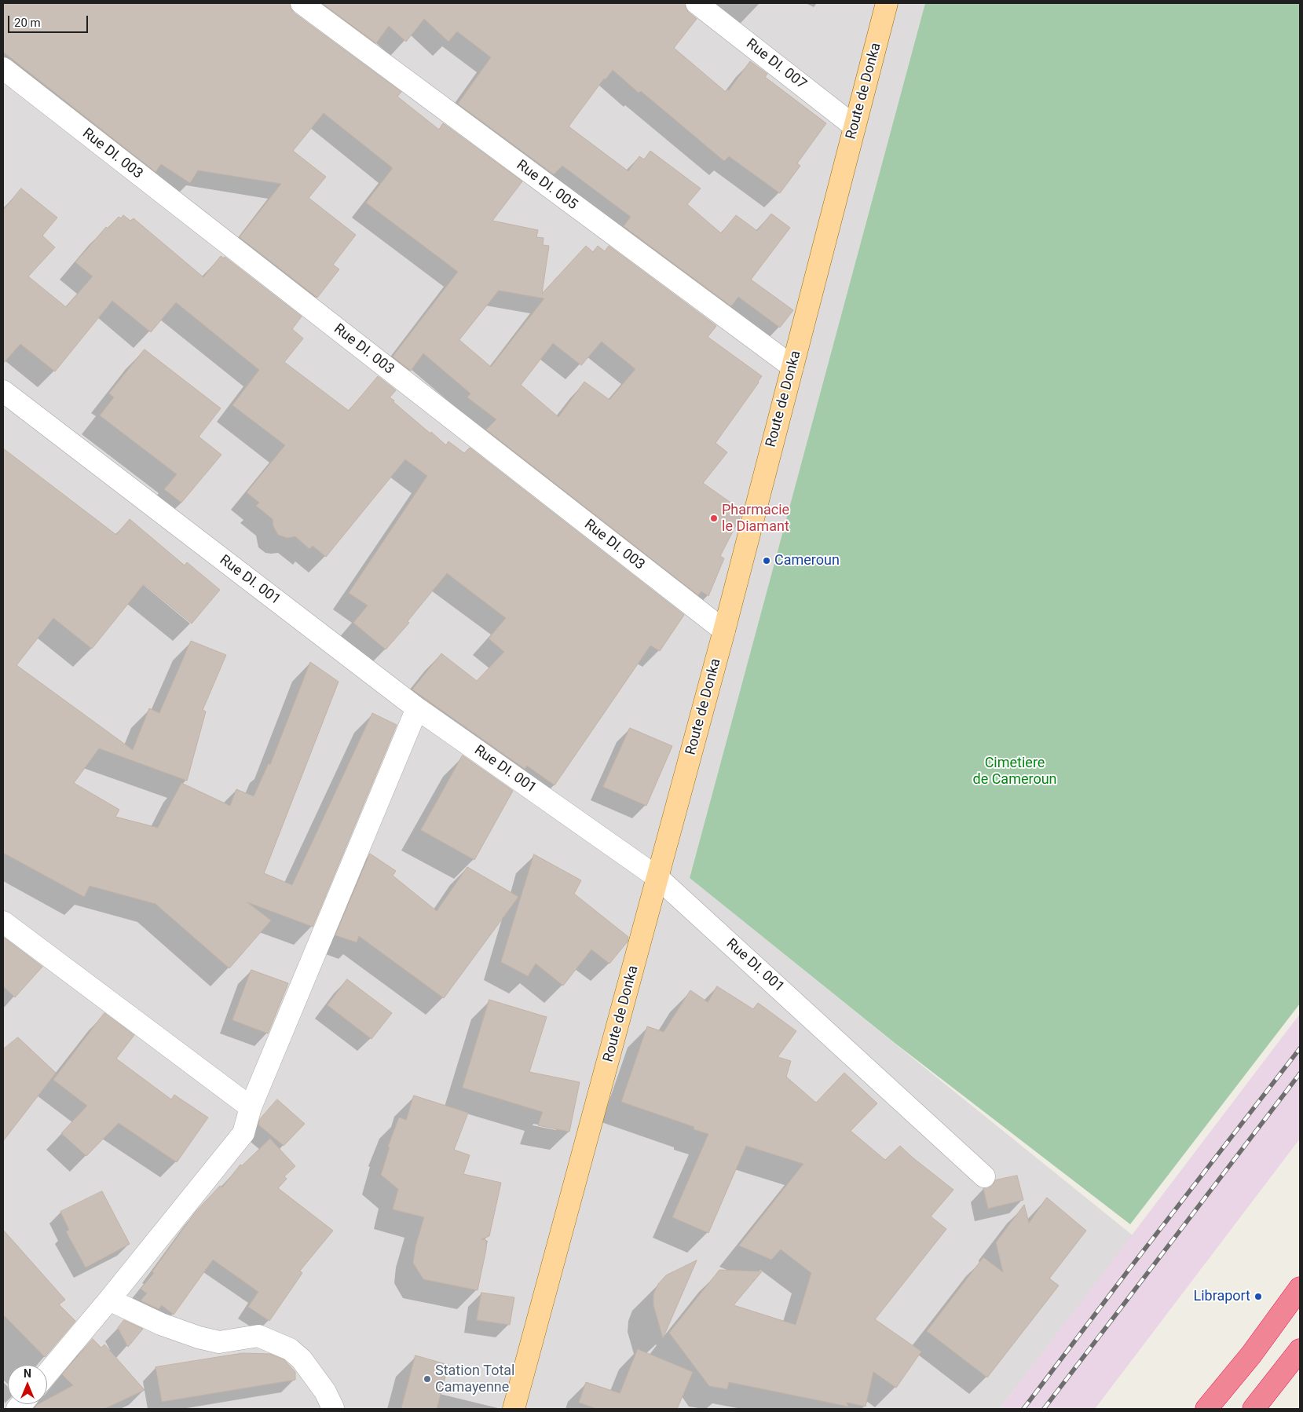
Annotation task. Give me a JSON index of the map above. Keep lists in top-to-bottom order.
{
  "streets": {
    "main road": ["Route de Donka"],
    "street": [
      "Rue DI. 007",
      "Rue DI. 003",
      "Rue DI. 005",
      "Rue DI. 001"
    ]
  },
  "crossings": [
    ["Rue DI. 007", "Route de Donka"],
    ["Route de Donka", "Rue DI. 003"],
    ["Route de Donka", "Rue DI. 005"],
    ["Route de Donka", "Rue DI. 001"]
  ],
  "parks": ["Cimetiere de Cameroun"],
  "places": [
    "Pharmacie le Diamant",
    "Cameroun",
    "Libraport",
    "Station Total Camayenne"
  ],
  "scale_bar": "20 m",
  "north": "top"
}
